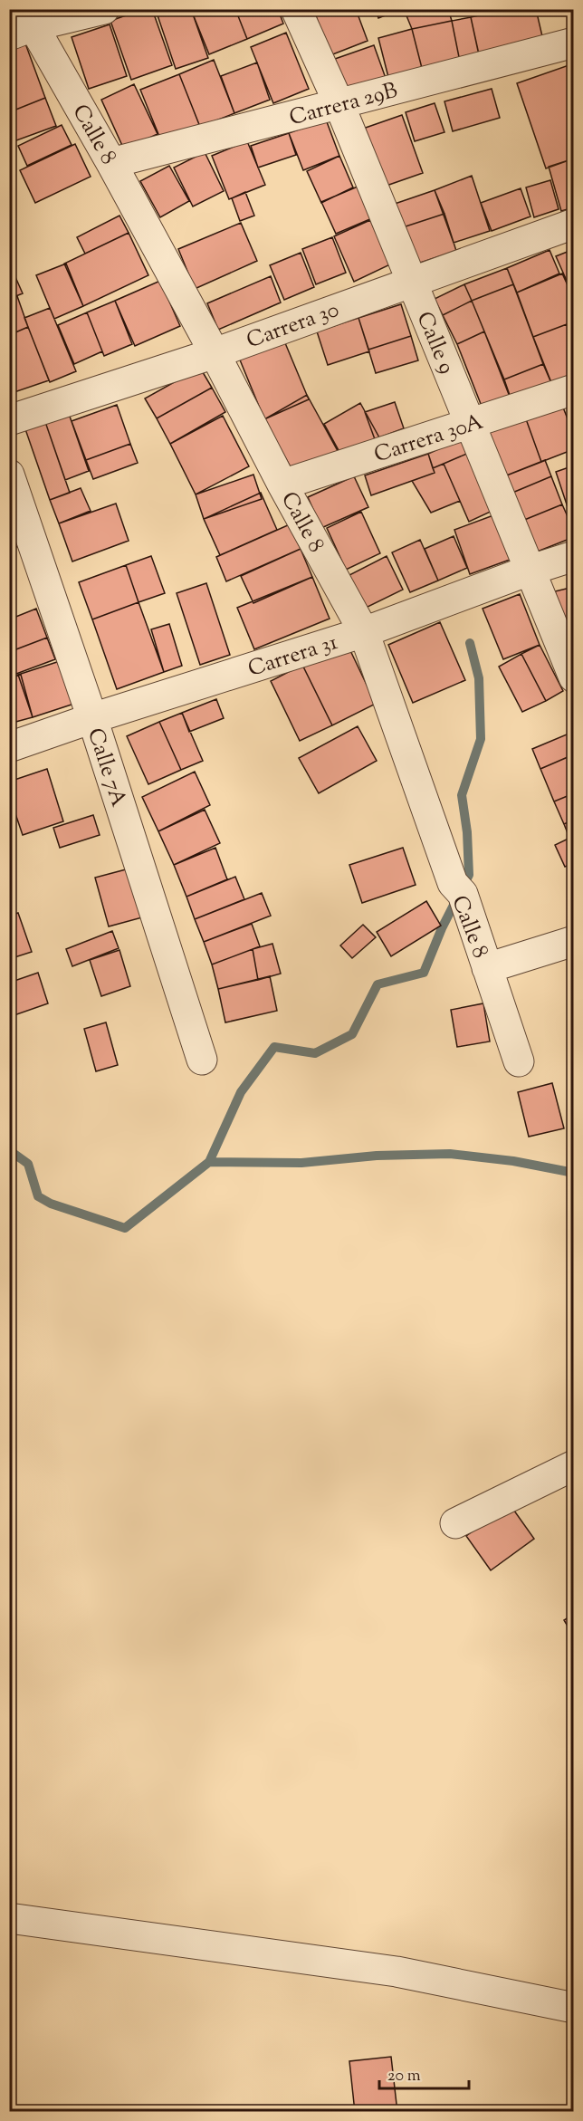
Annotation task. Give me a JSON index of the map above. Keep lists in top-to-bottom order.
{
  "streets": {
    "street": [
      "Carrera 29B",
      "Calle 8",
      "Carrera 30",
      "Calle 9",
      "Carrera 30A",
      "Carrera 31",
      "Calle 7A"
    ]
  },
  "crossings": [
    ["Carrera 29B", "Calle 8"],
    ["Carrera 29B", "Calle 9"],
    ["Calle 8", "Carrera 30"],
    ["Calle 8", "Carrera 30A"],
    ["Calle 8", "Carrera 31"],
    ["Carrera 30", "Calle 9"],
    ["Calle 9", "Carrera 30A"],
    ["Calle 9", "Carrera 31"],
    ["Carrera 31", "Calle 7A"]
  ],
  "scale_bar": "20 m"
}
